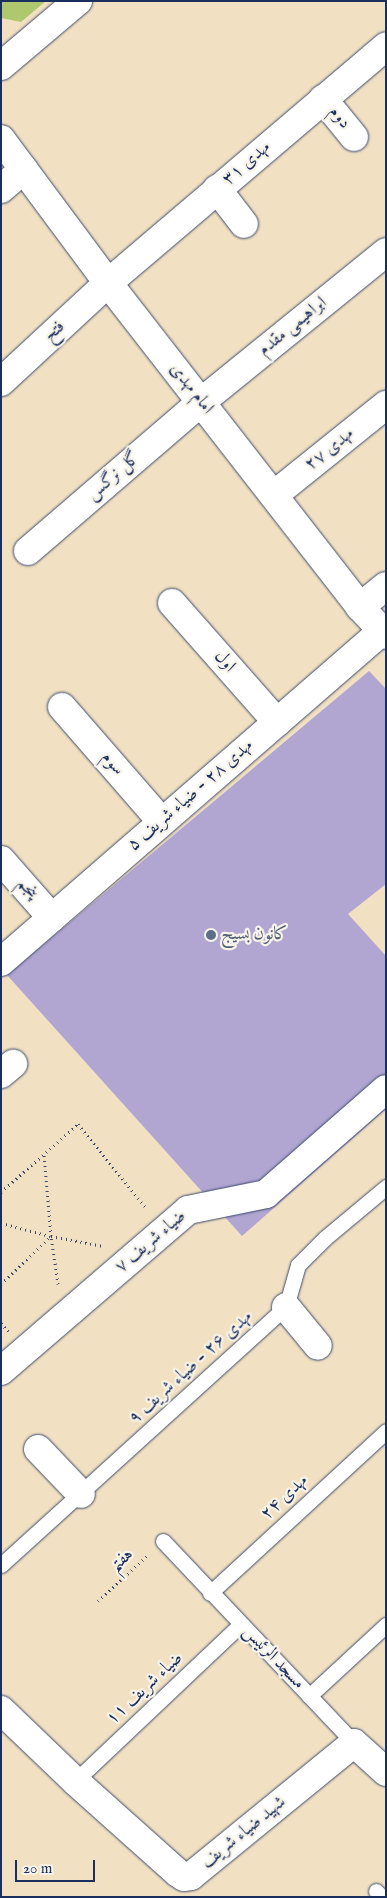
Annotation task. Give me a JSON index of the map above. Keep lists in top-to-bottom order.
{
  "streets": {
    "street": [
      "دوم",
      "مهدی ۳۱",
      "ابراهیمی مقدم",
      "فتح",
      "امام مهدی",
      "مهدی ۲۷",
      "گل نرگس",
      "اول",
      "سوم",
      "مهدی ۲۸ - ضیاء شریف ۵",
      "پنجم",
      "ضیاء شریف ۷",
      "مسجد الرئیس",
      "شهید ضیاء شریف"
    ],
    "lane": ["مهدی ۲۶ - ضیاء شریف ۹", "مهدی ۲۴", "ضیاء شریف ۱۱"],
    "path": ["هفتم"]
  },
  "crossings": [
    ["دوم", "مهدی ۳۱"],
    ["مهدی ۳۱", "فتح"],
    ["مهدی ۳۱", "امام مهدی"],
    ["ابراهیمی مقدم", "امام مهدی"],
    ["ابراهیمی مقدم", "گل نرگس"],
    ["فتح", "امام مهدی"],
    ["امام مهدی", "مهدی ۲۷"],
    ["امام مهدی", "گل نرگس"],
    ["امام مهدی", "مهدی ۲۸ - ضیاء شریف ۵"],
    ["اول", "مهدی ۲۸ - ضیاء شریف ۵"],
    ["سوم", "مهدی ۲۸ - ضیاء شریف ۵"],
    ["مهدی ۲۸ - ضیاء شریف ۵", "پنجم"],
    ["مهدی ۲۴", "مسجد الرئیس"],
    ["هفتم", "مسجد الرئیس"],
    ["مسجد الرئیس", "ضیاء شریف ۱۱"],
    ["مسجد الرئیس", "شهید ضیاء شریف"],
    ["ضیاء شریف ۱۱", "شهید ضیاء شریف"]
  ],
  "places": ["کانون بسیج"],
  "scale_bar": "20 m"
}
